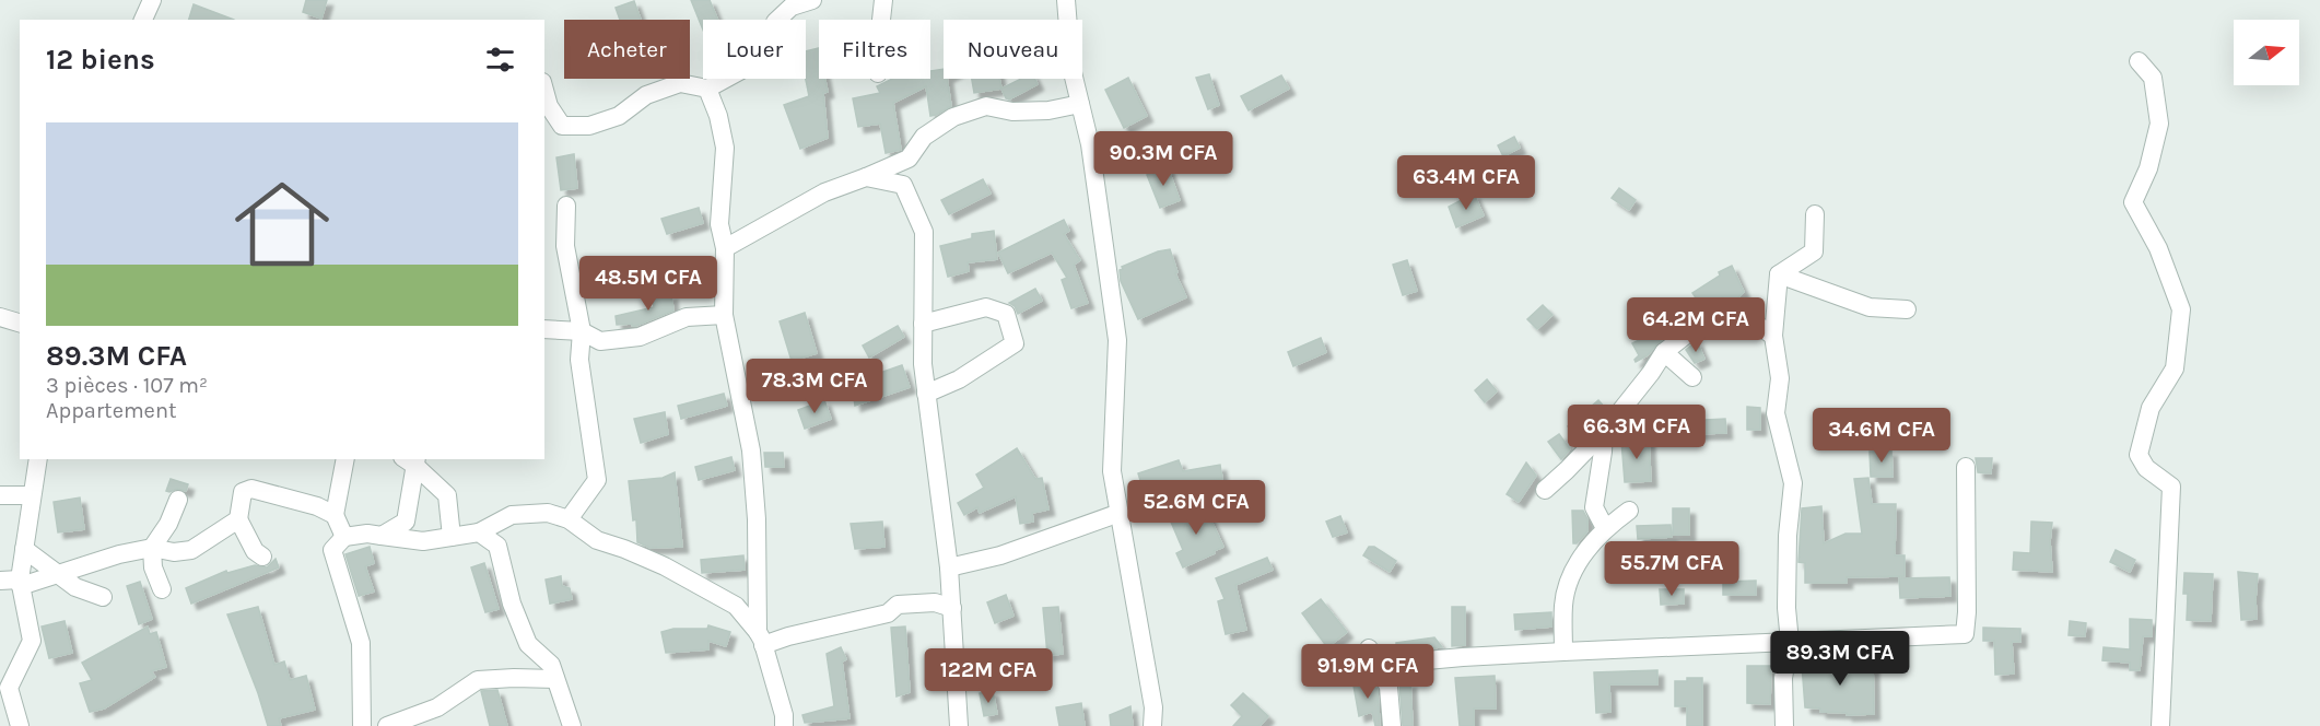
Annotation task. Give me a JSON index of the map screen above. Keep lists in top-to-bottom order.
{
  "north": "right",
  "page": {
    "chip": [
      "Acheter",
      "Louer",
      "Filtres",
      "Nouveau"
    ],
    "heading": "12 biens",
    "list": [
      {
        "name": "89.3M CFA",
        "note": "3 pièces · 107 m² · Appartement"
      }
    ],
    "price": [
      "90.3M CFA",
      "63.4M CFA",
      "48.5M CFA",
      "64.2M CFA",
      "78.3M CFA",
      "66.3M CFA",
      "34.6M CFA",
      "52.6M CFA",
      "55.7M CFA",
      "89.3M CFA",
      "91.9M CFA",
      "122M CFA"
    ]
  }
}
